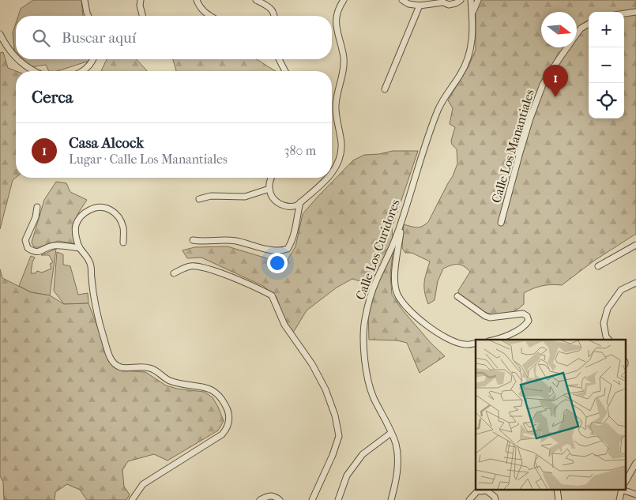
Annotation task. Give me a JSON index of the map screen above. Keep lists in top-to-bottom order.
{
  "streets": {
    "street": ["Calle Los Manantiales", "Calle Los Curidores"]
  },
  "north": "right",
  "page": {
    "map_buttons": ["+", "−"],
    "search": "Buscar aquí",
    "pins": "1",
    "heading": "Cerca",
    "list": [
      {
        "mark": "1",
        "name": "Casa Alcock",
        "note": "Lugar · Calle Los Manantiales",
        "value": "380 m"
      }
    ]
  }
}
